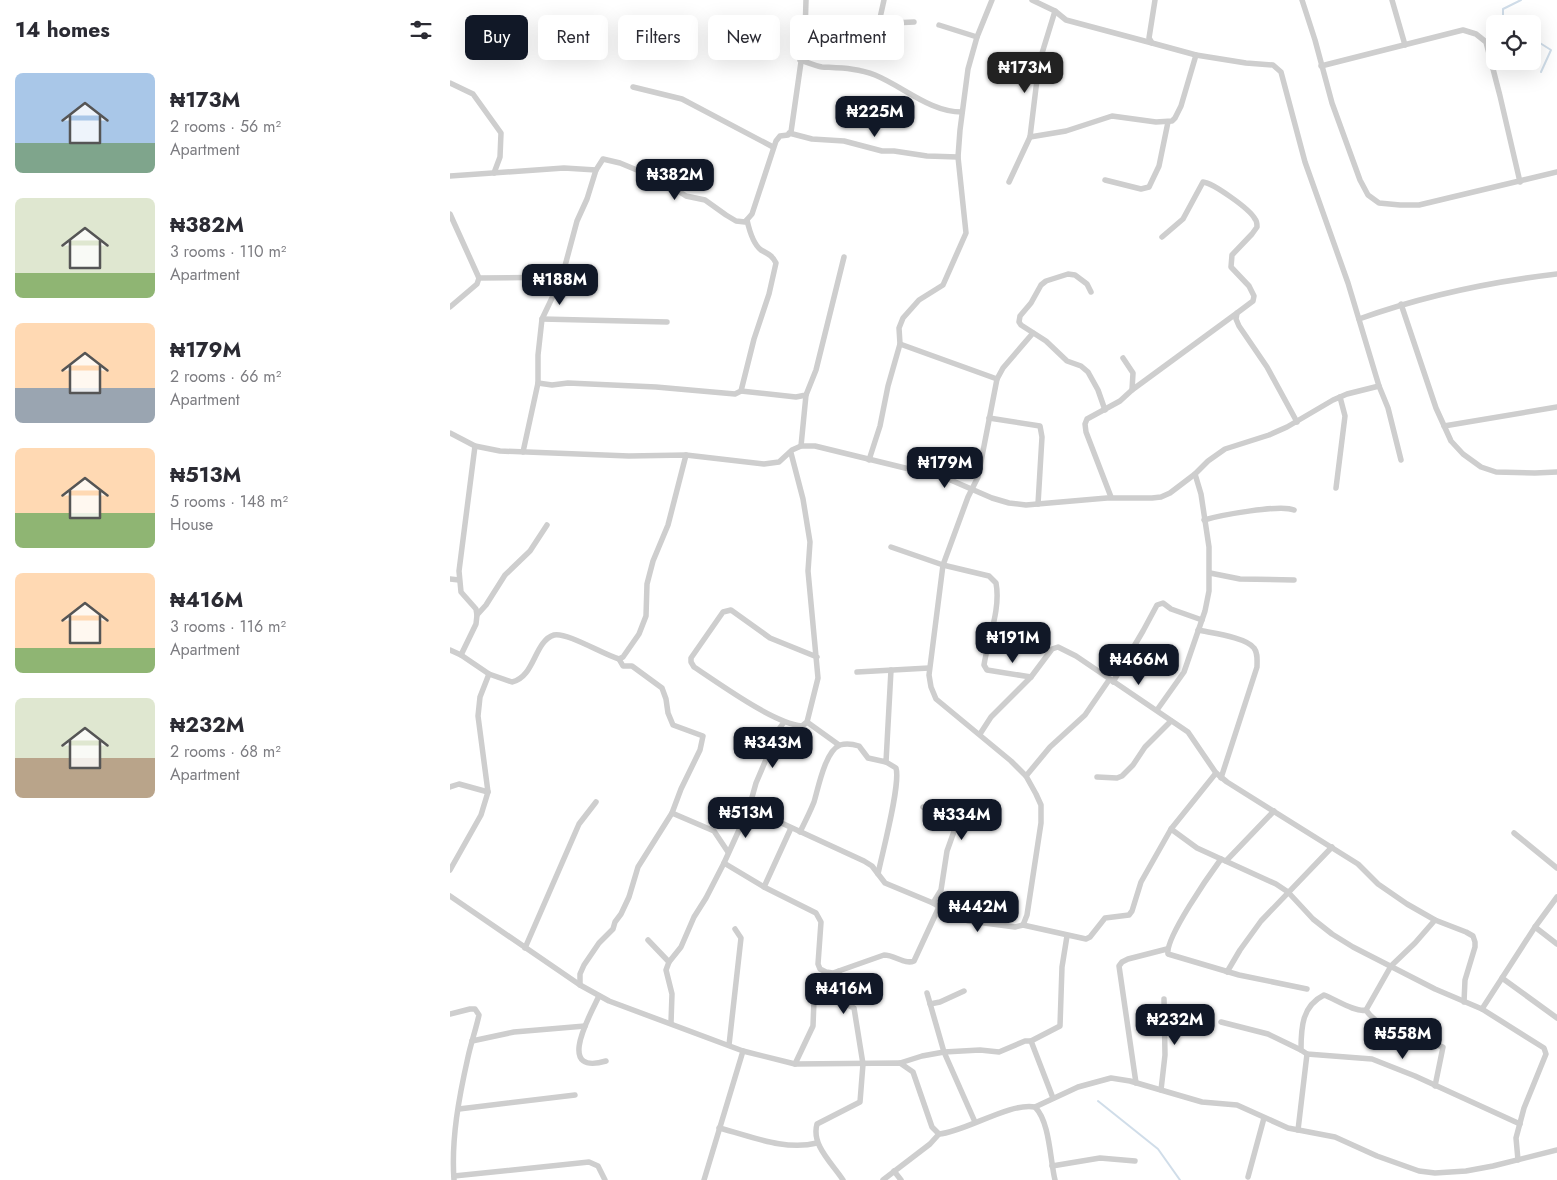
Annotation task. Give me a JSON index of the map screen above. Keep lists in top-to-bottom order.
{
  "page": {
    "heading": "14 homes",
    "chip": [
      "Buy",
      "Rent",
      "Filters",
      "New",
      "Apartment"
    ],
    "price": [
      "₦173M",
      "₦225M",
      "₦382M",
      "₦188M",
      "₦179M",
      "₦191M",
      "₦466M",
      "₦343M",
      "₦513M",
      "₦334M",
      "₦442M",
      "₦416M",
      "₦232M",
      "₦558M"
    ],
    "list": [
      {
        "name": "₦173M",
        "note": "2 rooms · 56 m² · Apartment"
      },
      {
        "name": "₦382M",
        "note": "3 rooms · 110 m² · Apartment"
      },
      {
        "name": "₦179M",
        "note": "2 rooms · 66 m² · Apartment"
      },
      {
        "name": "₦513M",
        "note": "5 rooms · 148 m² · House"
      },
      {
        "name": "₦416M",
        "note": "3 rooms · 116 m² · Apartment"
      },
      {
        "name": "₦232M",
        "note": "2 rooms · 68 m² · Apartment"
      }
    ]
  }
}
